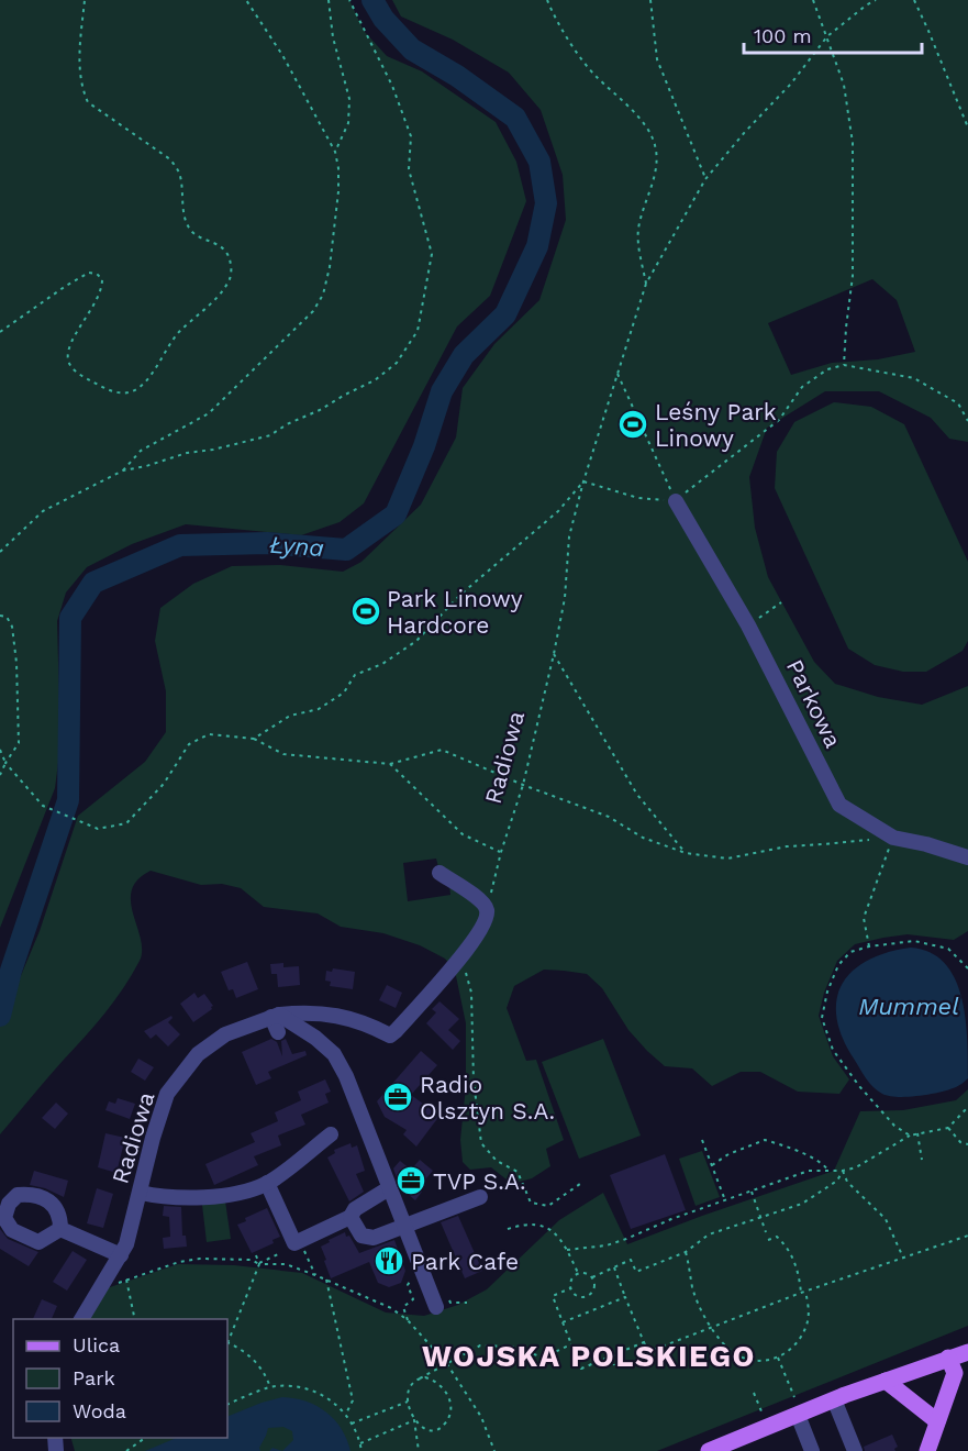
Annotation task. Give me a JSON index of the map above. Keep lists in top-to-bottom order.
{
  "streets": {
    "street": ["Parkowa", "Radiowa"]
  },
  "districts": ["WOJSKA POLSKIEGO"],
  "water": ["Łyna", "Mummel"],
  "places": {
    "sports": ["Leśny Park Linowy", "Park Linowy Hardcore"],
    "office": ["Radio Olsztyn S.A.", "TVP S.A."],
    "restaurant": ["Park Cafe"]
  },
  "legend": ["Ulica", "Park", "Woda"],
  "scale_bar": "100 m"
}
